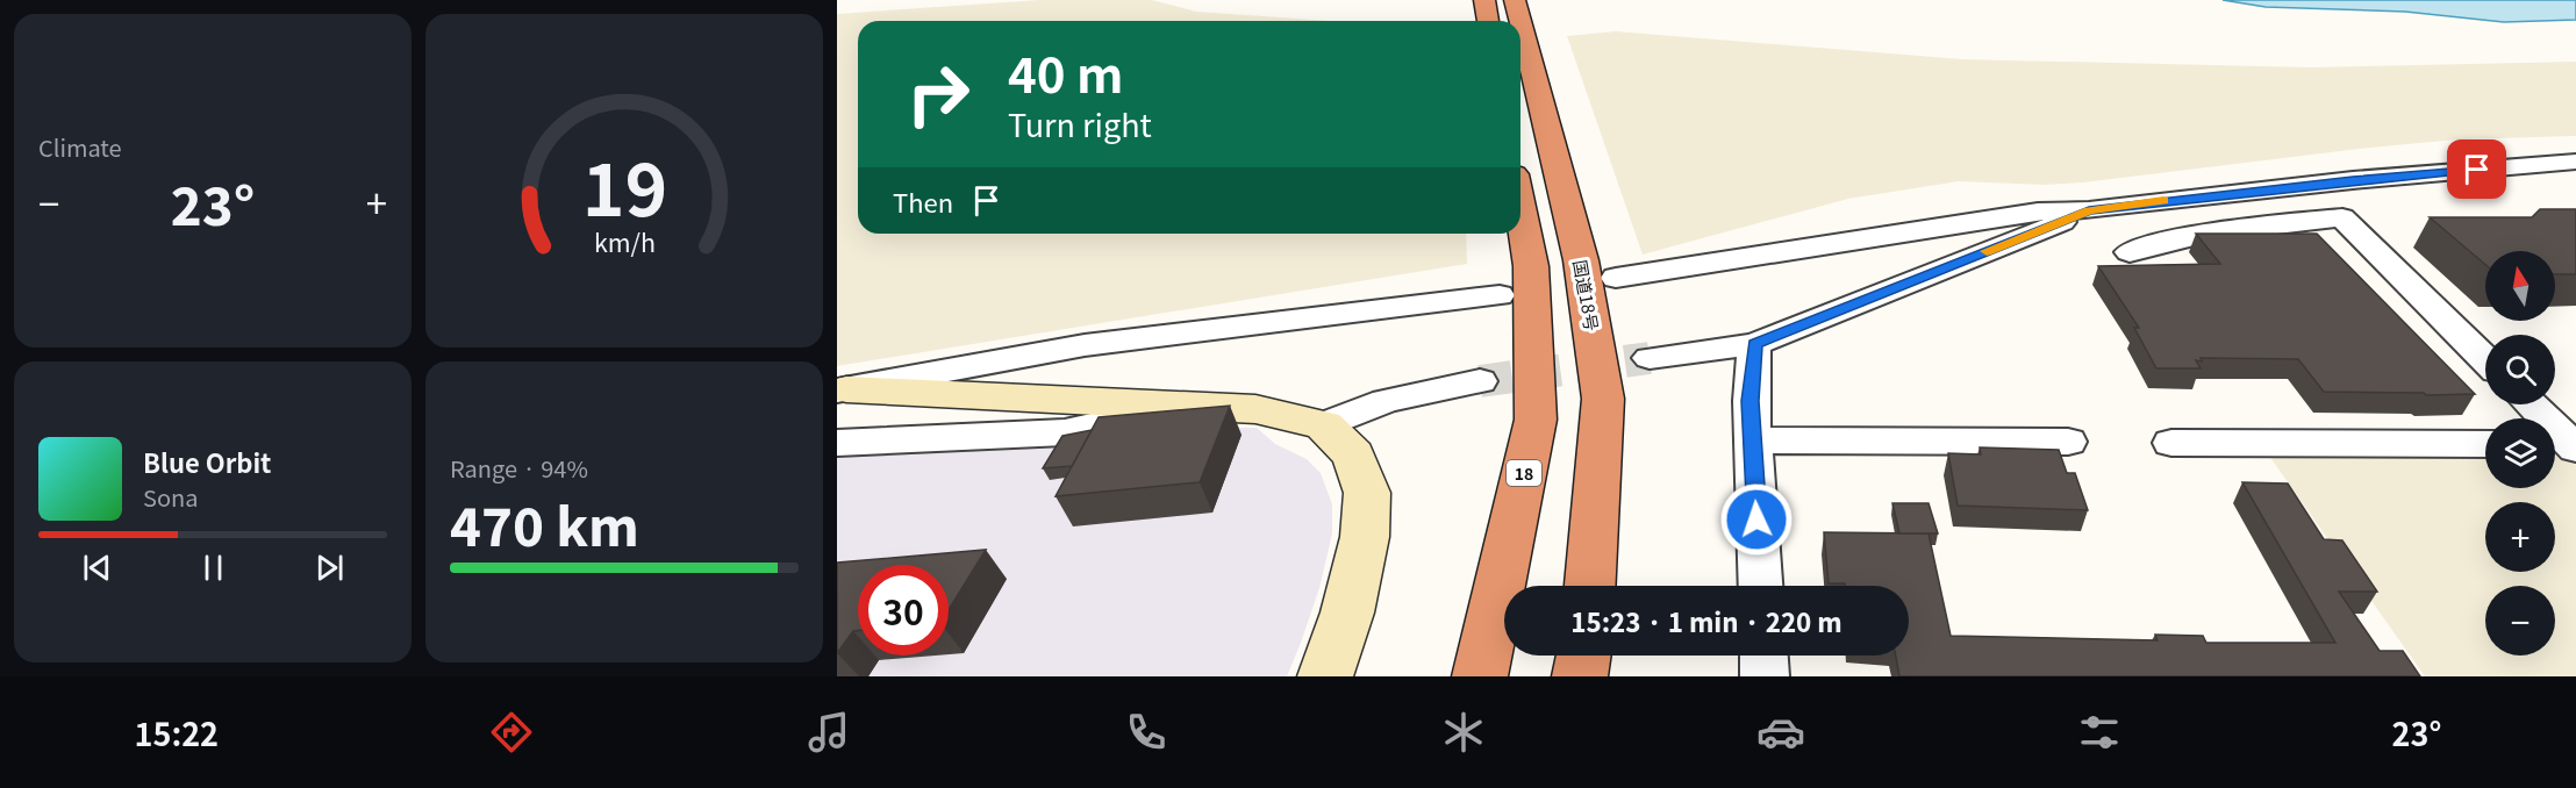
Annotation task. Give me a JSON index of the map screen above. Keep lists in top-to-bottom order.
{
  "streets": {
    "highway": ["国道18号", "18"]
  },
  "north": "top",
  "page": {
    "tile": [
      "Climate",
      ["Range · 94%", "470 km"]
    ],
    "turn": ["40 m", "Turn right"],
    "then": "Then",
    "heat": ["−", "23°", "+"],
    "map_buttons": ["+", "−"],
    "song": ["Blue Orbit", "Sona"],
    "limit": "30",
    "trip": "15:23 · 1 min · 220 m",
    "tabs": ["15:22", "23°"],
    "gauge": ["19", "km/h"]
  }
}
